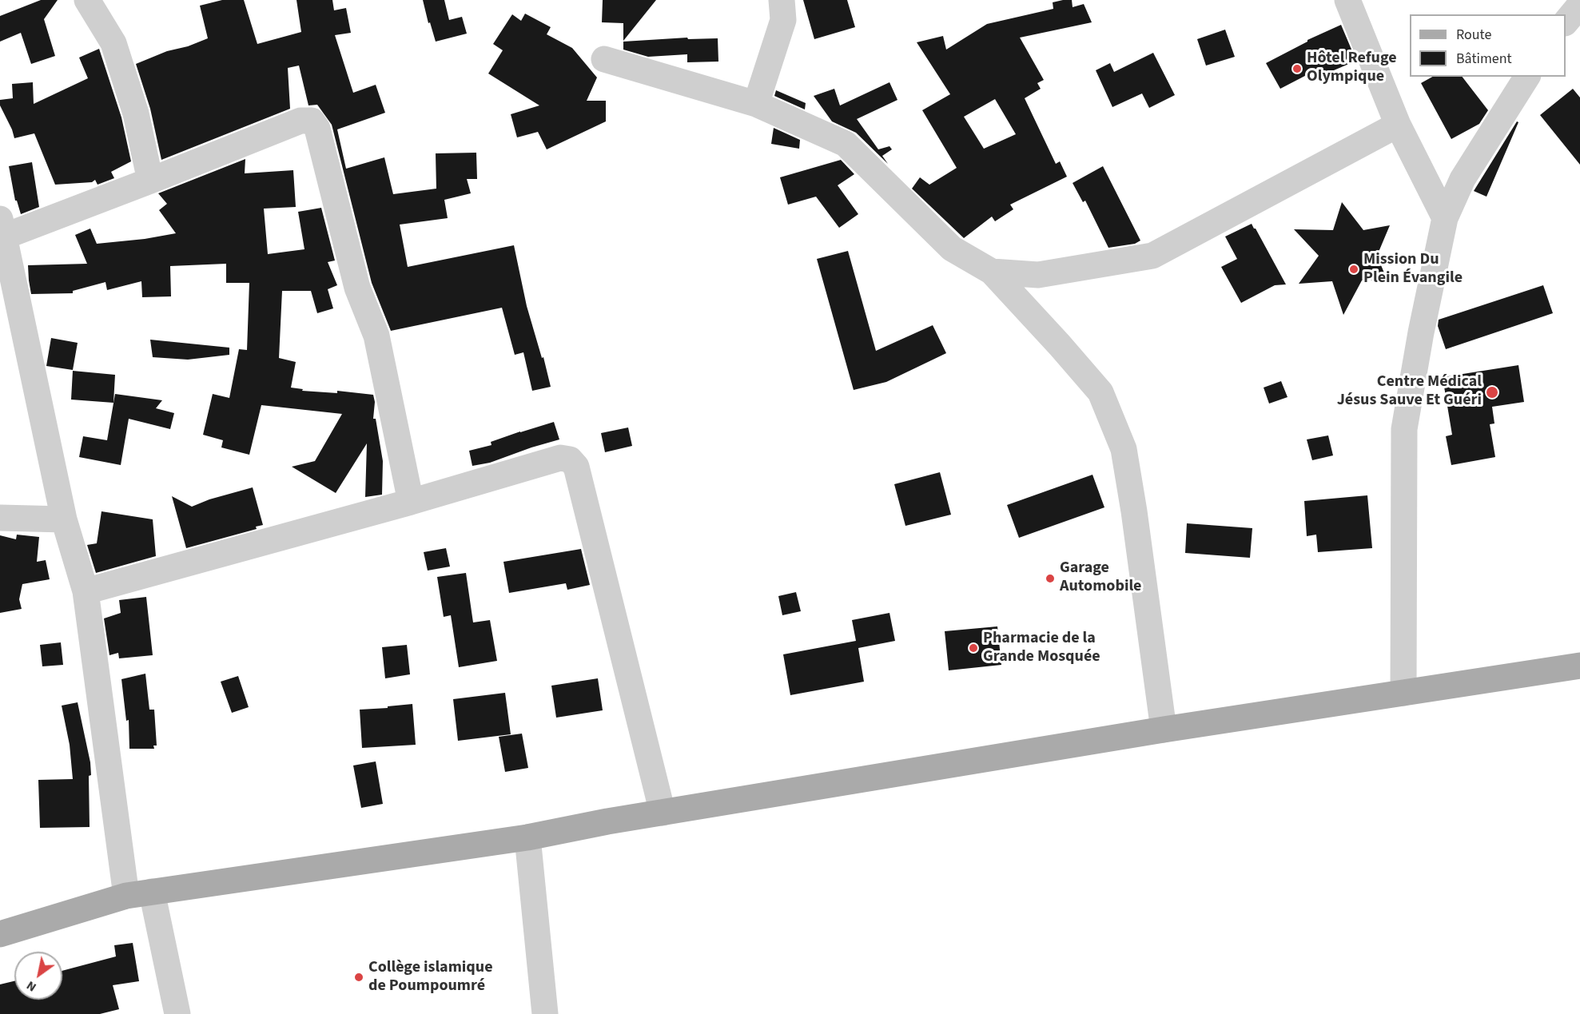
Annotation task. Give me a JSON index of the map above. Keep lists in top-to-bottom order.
{
  "places": [
    "Hôtel Refuge Olympique",
    "Mission Du Plein Évangile",
    "Centre Médical Jésus Sauve Et Guéri",
    "Garage Automobile",
    "Pharmacie de la Grande Mosquée",
    "Collège islamique de Poumpoumré"
  ],
  "legend": ["Route", "Bâtiment"],
  "north": "bottom left"
}
